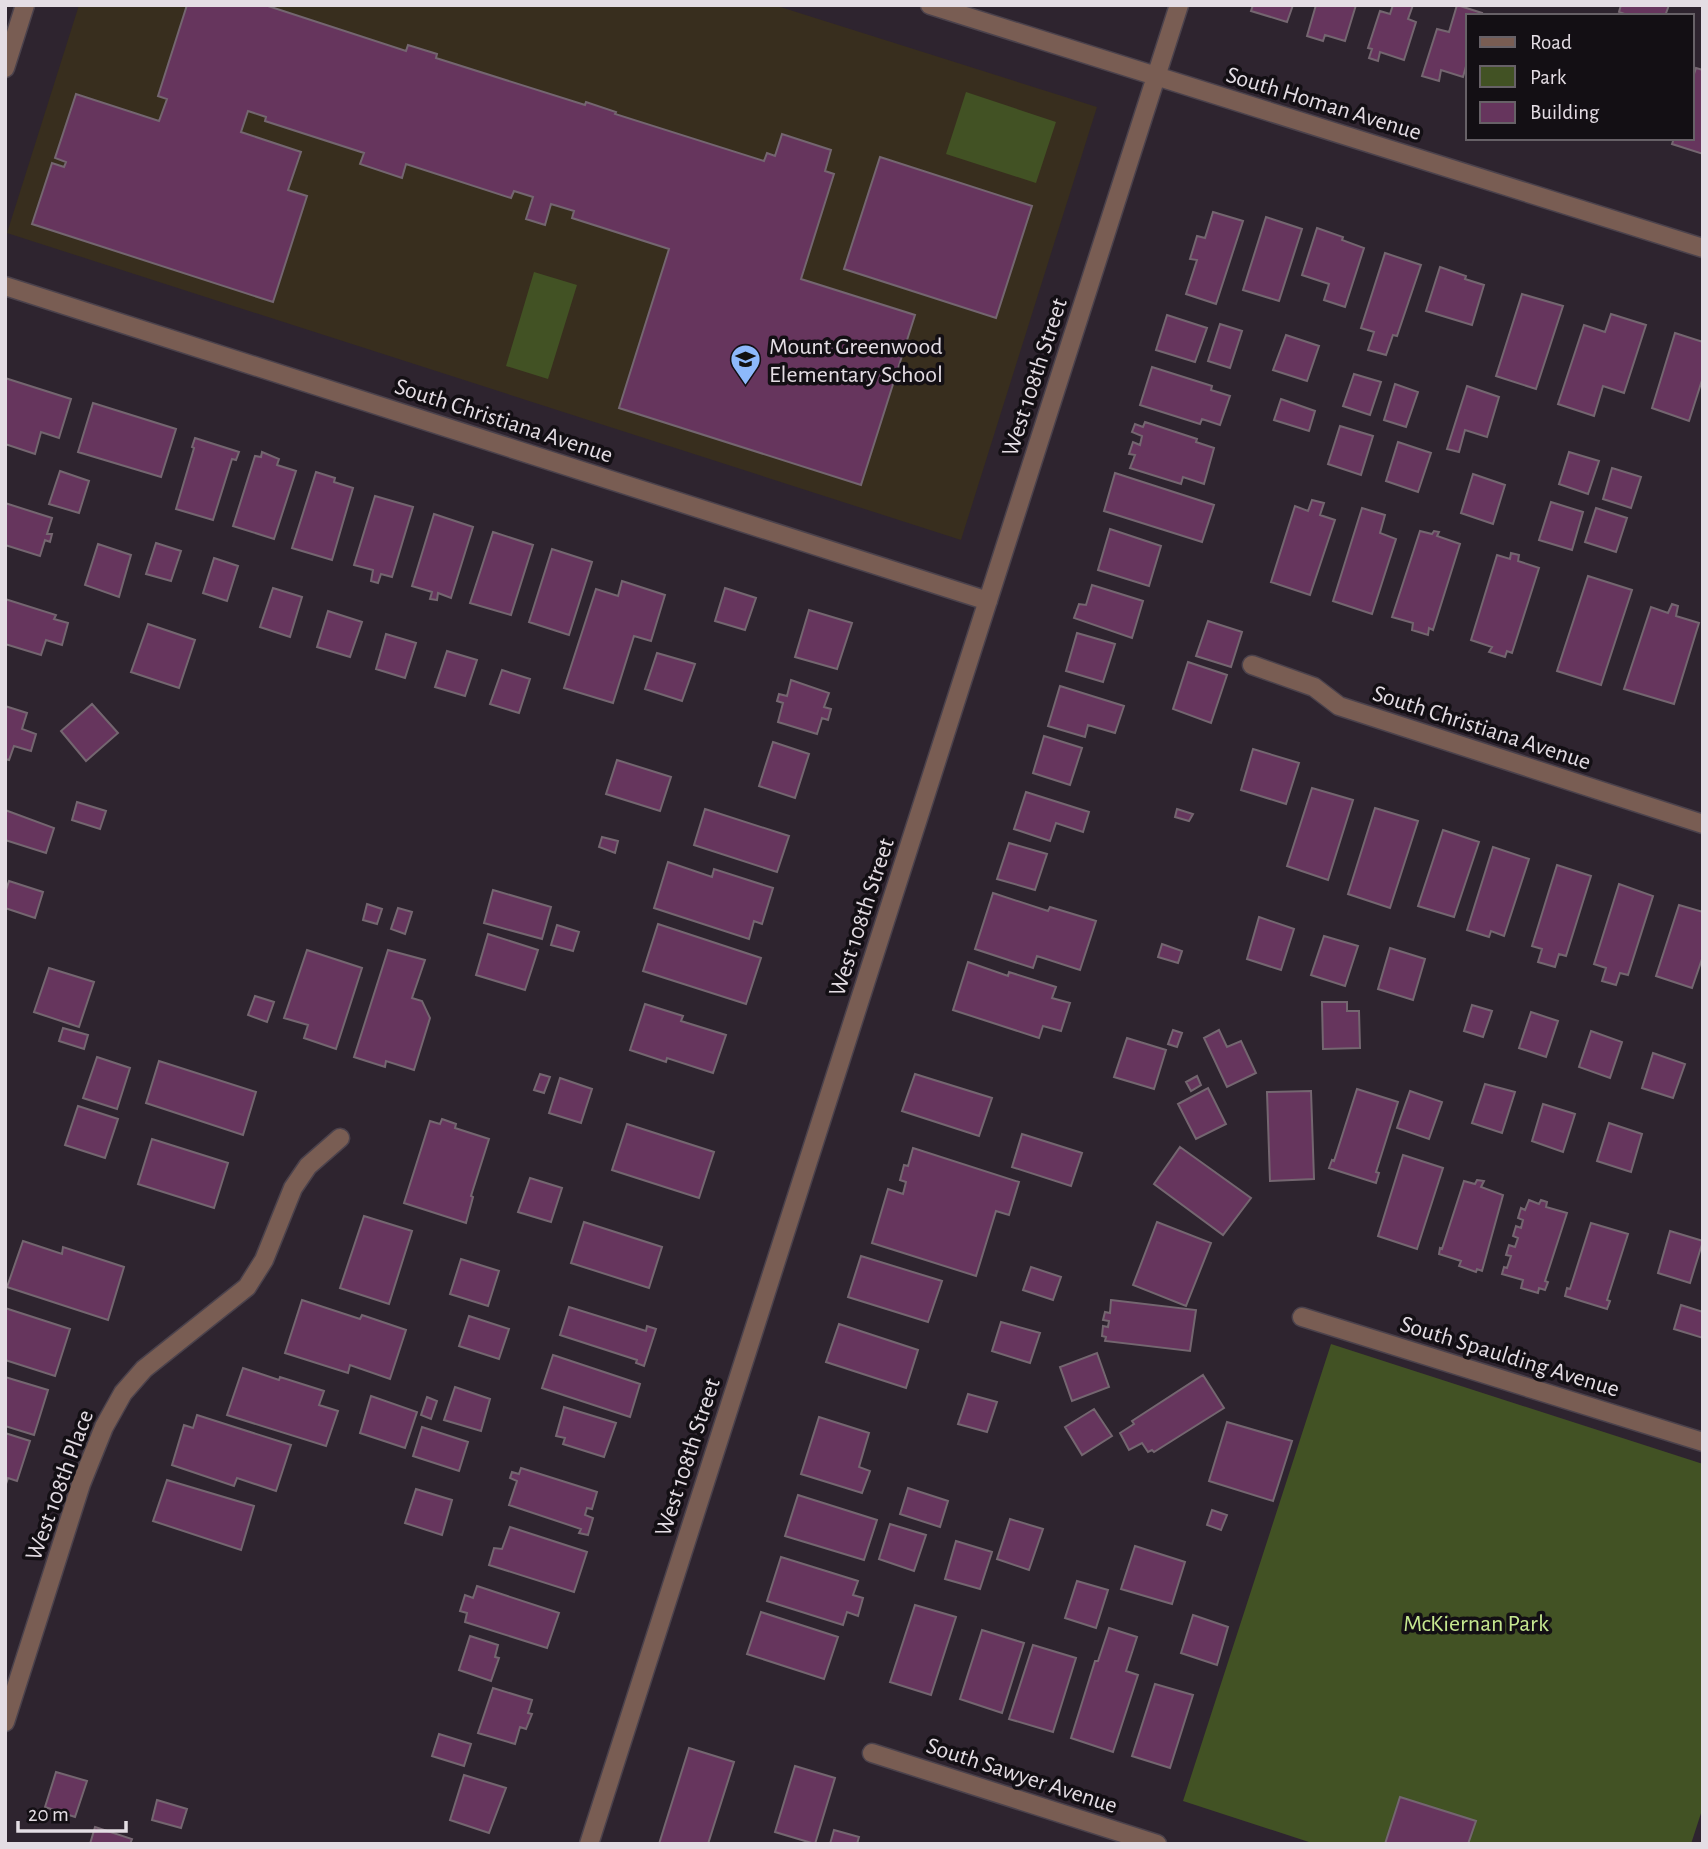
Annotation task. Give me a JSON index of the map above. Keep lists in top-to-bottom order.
{
  "streets": {
    "street": [
      "South Homan Avenue",
      "West 108th Street",
      "South Christiana Avenue",
      "South Spaulding Avenue",
      "West 108th Place",
      "South Sawyer Avenue"
    ]
  },
  "crossings": [
    ["South Homan Avenue", "West 108th Street"],
    ["West 108th Street", "South Christiana Avenue"]
  ],
  "parks": ["McKiernan Park"],
  "places": {
    "school or university": ["Mount Greenwood Elementary School"]
  },
  "legend": ["Road", "Park", "Building"],
  "scale_bar": "20 m"
}
